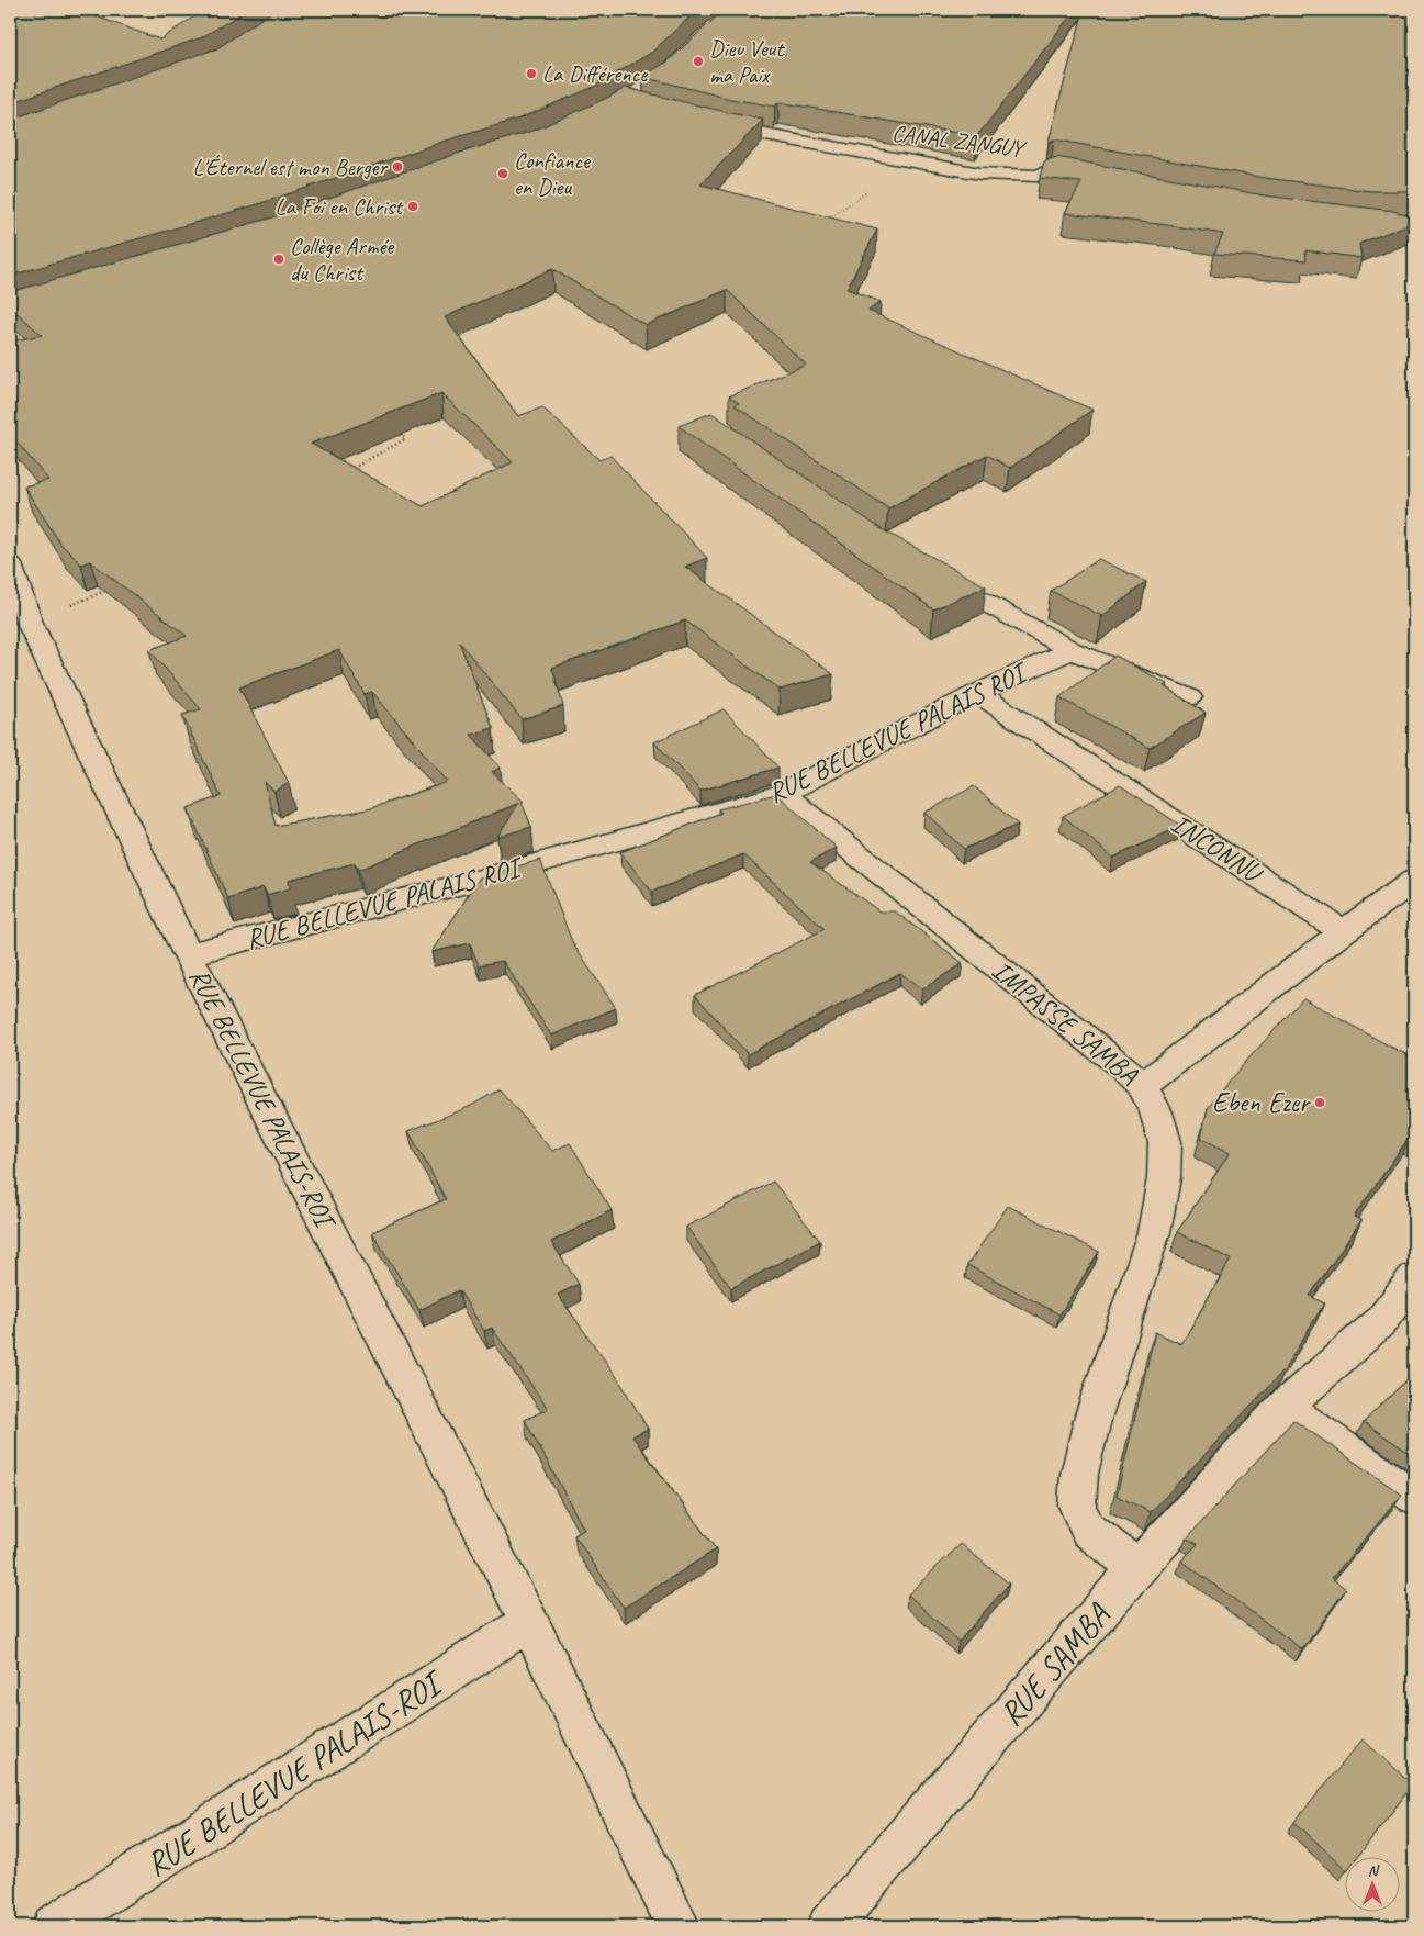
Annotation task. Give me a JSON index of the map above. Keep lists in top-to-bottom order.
{
  "streets": {
    "street": [
      "CANAL ZANGUY",
      "RUE BELLEVUE PALAIS ROI",
      "INCONNU",
      "IMPASSE SAMBA",
      "RUE BELLEVUE PALAIS-ROI",
      "RUE SAMBA"
    ]
  },
  "crossings": [
    ["RUE BELLEVUE PALAIS ROI", "INCONNU"],
    ["RUE BELLEVUE PALAIS ROI", "IMPASSE SAMBA"],
    ["RUE BELLEVUE PALAIS ROI", "RUE BELLEVUE PALAIS-ROI"],
    ["IMPASSE SAMBA", "RUE SAMBA"]
  ],
  "places": [
    "Dieu Veut ma Paix",
    "La Différence",
    "L'Éternel est mon Berger",
    "Confiance en Dieu",
    "La Foi en Christ",
    "Collège Armée du Christ",
    "Eben Ezer"
  ],
  "north": "top"
}
